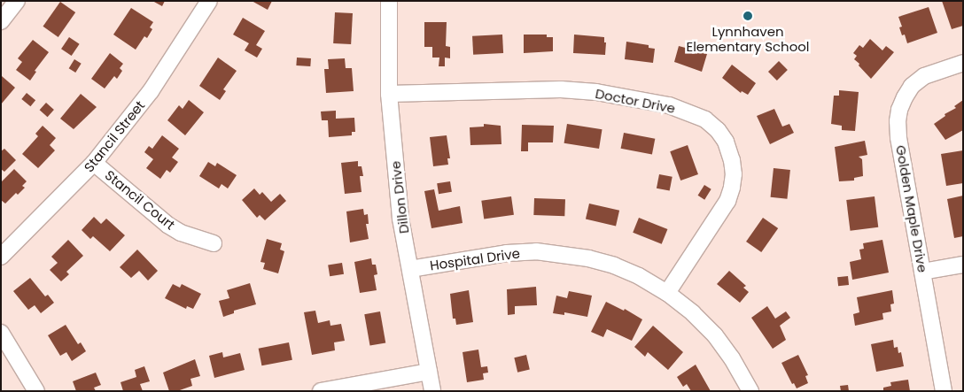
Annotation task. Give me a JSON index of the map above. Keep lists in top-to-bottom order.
{
  "streets": {
    "street": [
      "Doctor Drive",
      "Stancil Street",
      "Dillon Drive",
      "Stancil Court",
      "Golden Maple Drive",
      "Hospital Drive"
    ]
  },
  "crossings": [
    ["Doctor Drive", "Dillon Drive"],
    ["Doctor Drive", "Hospital Drive"],
    ["Stancil Street", "Stancil Court"],
    ["Dillon Drive", "Hospital Drive"]
  ],
  "places": ["Lynnhaven Elementary School"]
}
